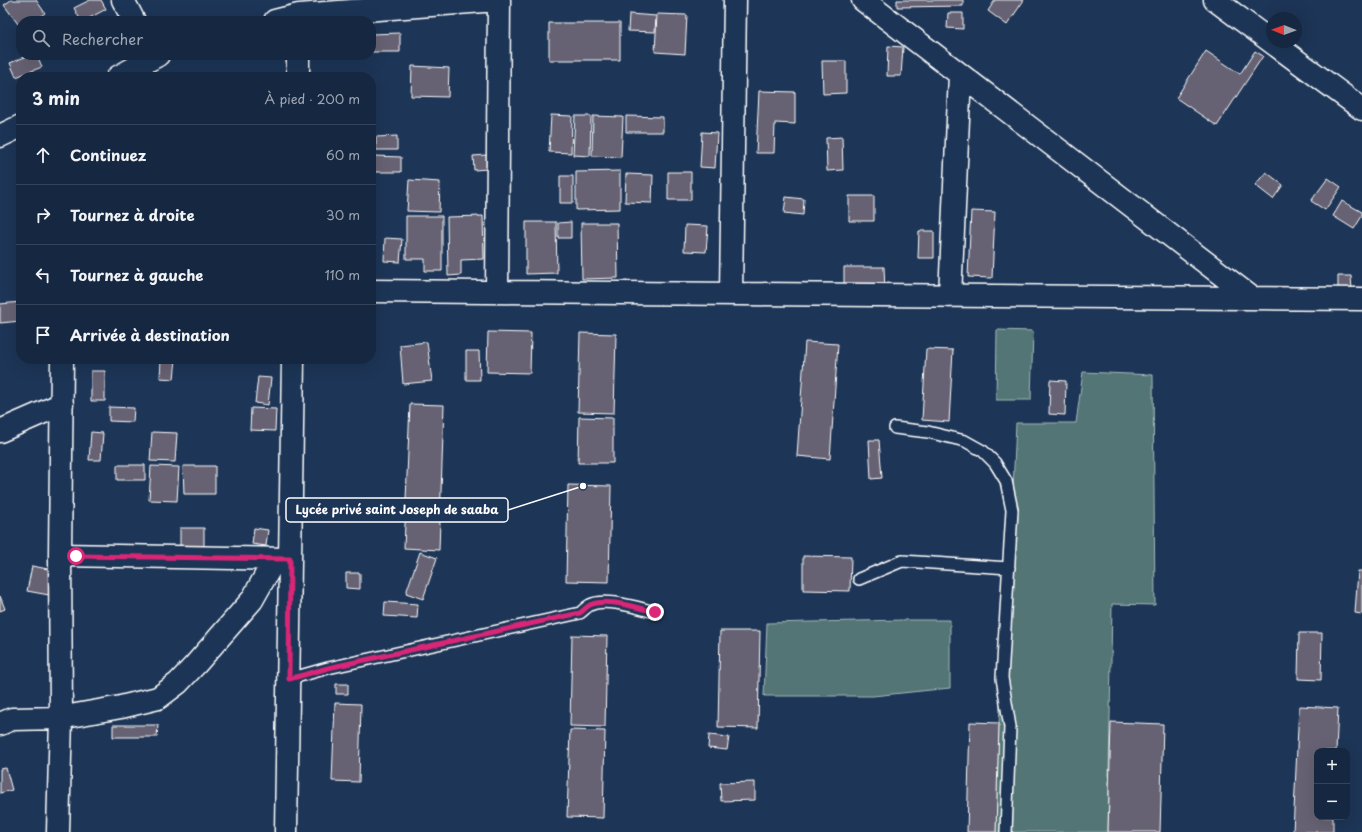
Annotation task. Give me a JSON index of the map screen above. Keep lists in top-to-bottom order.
{
  "places": ["Lycée privé saint Joseph de saaba"],
  "north": "left",
  "page": {
    "search": "Rechercher",
    "heading": ["3 min", "À pied · 200 m"],
    "list": [
      ["Continuez", "60 m"],
      ["Tournez à droite", "30 m"],
      ["Tournez à gauche", "110 m"],
      "Arrivée à destination"
    ],
    "map_buttons": ["+", "−"]
  }
}
